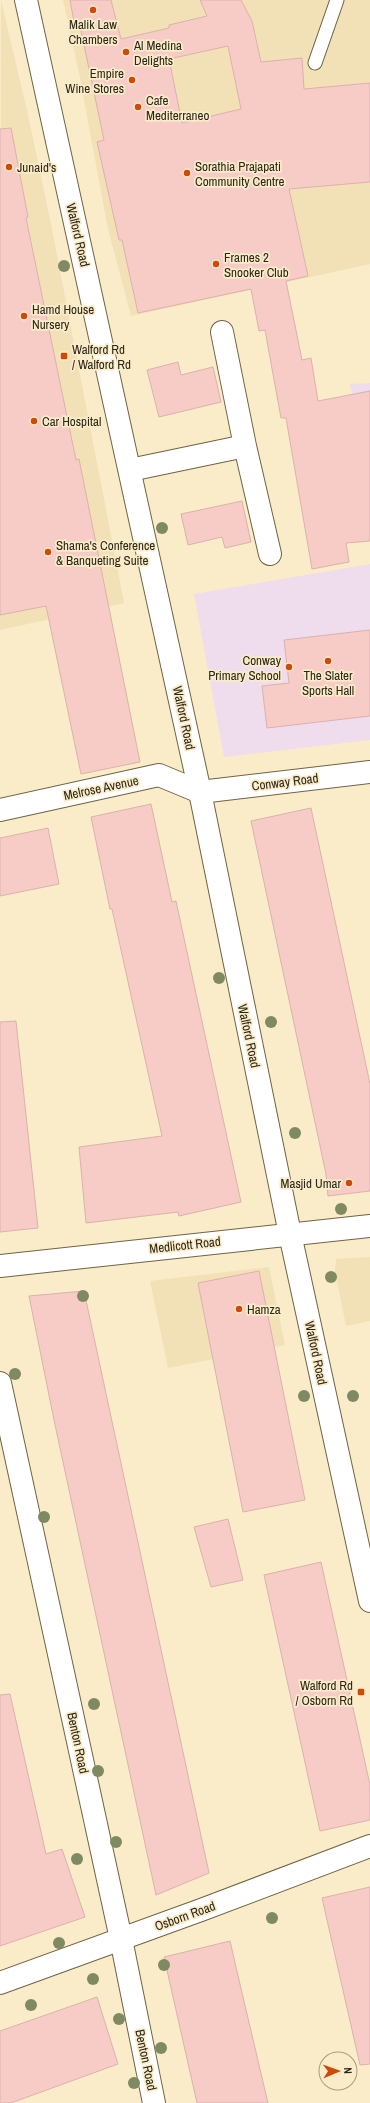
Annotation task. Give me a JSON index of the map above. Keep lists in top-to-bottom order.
{
  "streets": {
    "street": [
      "Walford Road",
      "Conway Road",
      "Melrose Avenue",
      "Medlicott Road",
      "Benton Road",
      "Osborn Road"
    ]
  },
  "crossings": [
    ["Walford Road", "Conway Road"],
    ["Walford Road", "Melrose Avenue"],
    ["Walford Road", "Medlicott Road"],
    ["Conway Road", "Melrose Avenue"],
    ["Benton Road", "Osborn Road"]
  ],
  "places": {
    "other": [
      "Malik Law Chambers",
      "Al Medina Delights",
      "Empire Wine Stores",
      "Cafe Mediterraneo",
      "Junaid's",
      "Sorathia Prajapati Community Centre",
      "Frames 2 Snooker Club",
      "Hamd House Nursery",
      "Car Hospital",
      "Shama's Conference & Banqueting Suite",
      "The Slater Sports Hall",
      "Conway Primary School",
      "Masjid Umar",
      "Hamza"
    ],
    "transit": ["Walford Rd / Walford Rd", "Walford Rd / Osborn Rd"]
  },
  "north": "right"
}
